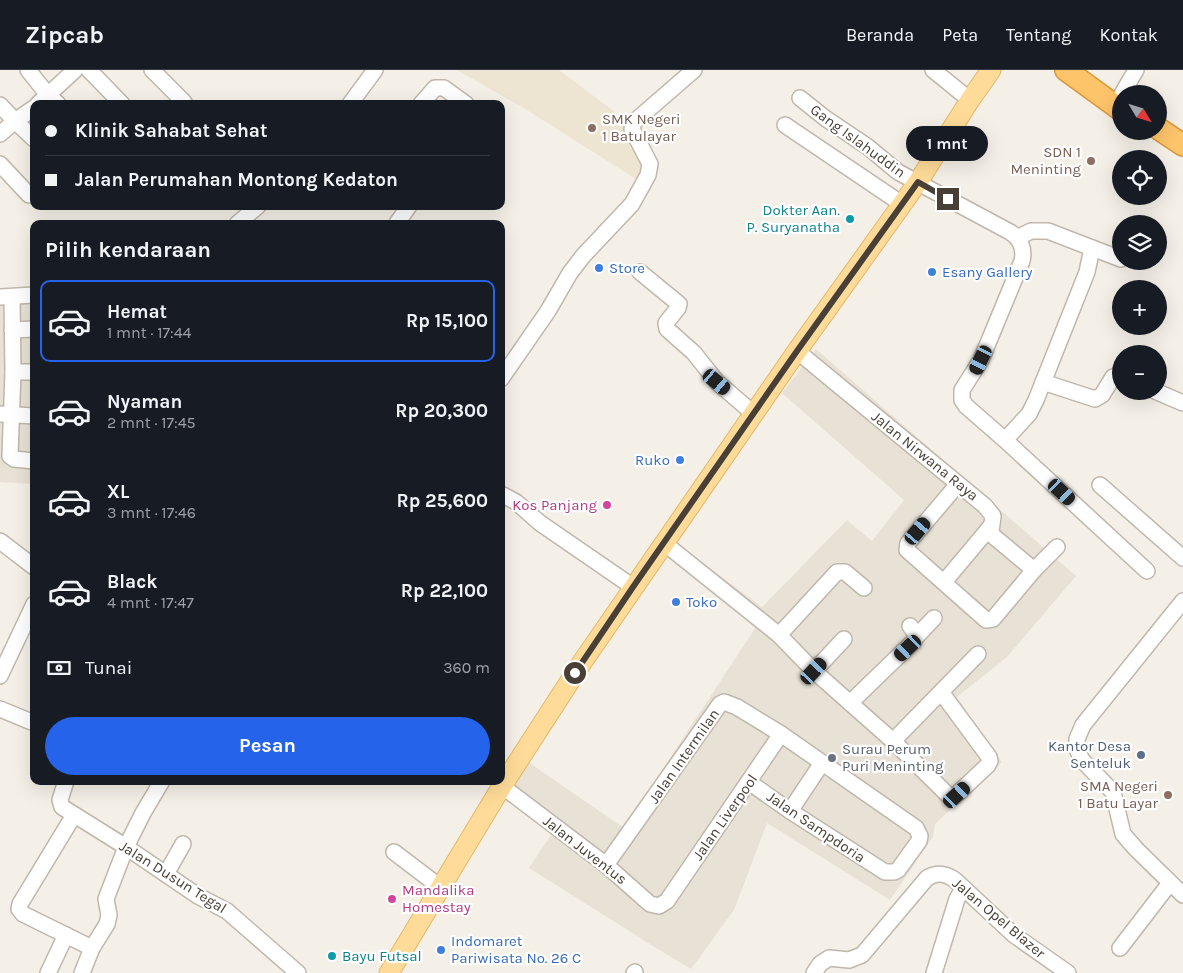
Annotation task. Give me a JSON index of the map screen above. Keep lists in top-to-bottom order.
{
  "streets": {
    "street": [
      "Gang Islahuddin",
      "Jalan Nirwana Raya",
      "Jalan Intermilan",
      "Jalan Liverpool",
      "Jalan Sampdoria",
      "Jalan Juventus",
      "Jalan Dusun Tegal",
      "Jalan Opel Blazer"
    ]
  },
  "crossings": [
    ["Jalan Intermilan", "Jalan Liverpool"],
    ["Jalan Intermilan", "Jalan Sampdoria"],
    ["Jalan Intermilan", "Jalan Juventus"],
    ["Jalan Liverpool", "Jalan Sampdoria"],
    ["Jalan Liverpool", "Jalan Juventus"]
  ],
  "places": [
    "SMK Negeri 1 Batulayar",
    "SDN 1 Meninting",
    "Dokter Aan. P. Suryanatha",
    "Store",
    "Esany Gallery",
    "Ruko",
    "Kos Panjang",
    "Toko",
    "Kantor Desa Senteluk",
    "Surau Perum Puri Meninting",
    "SMA Negeri 1 Batu Layar",
    "Mandalika Homestay",
    "Indomaret Pariwisata No. 26 C",
    "Bayu Futsal"
  ],
  "north": "bottom right",
  "page": {
    "header": "Zipcab",
    "nav": [
      "Beranda",
      "Peta",
      "Tentang",
      "Kontak"
    ],
    "map_buttons": ["+", "−"],
    "banner": ["Klinik Sahabat Sehat", "Jalan Perumahan Montong Kedaton"],
    "bubble": "1 mnt",
    "heading": "Pilih kendaraan",
    "list": [
      {
        "name": "Hemat",
        "note": "1 mnt · 17:44",
        "value": "Rp 15,100"
      },
      {
        "name": "Nyaman",
        "note": "2 mnt · 17:45",
        "value": "Rp 20,300"
      },
      {
        "name": "XL",
        "note": "3 mnt · 17:46",
        "value": "Rp 25,600"
      },
      {
        "name": "Black",
        "note": "4 mnt · 17:47",
        "value": "Rp 22,100"
      }
    ],
    "pay": ["Tunai", "360 m"],
    "buttons": "Pesan"
  }
}
